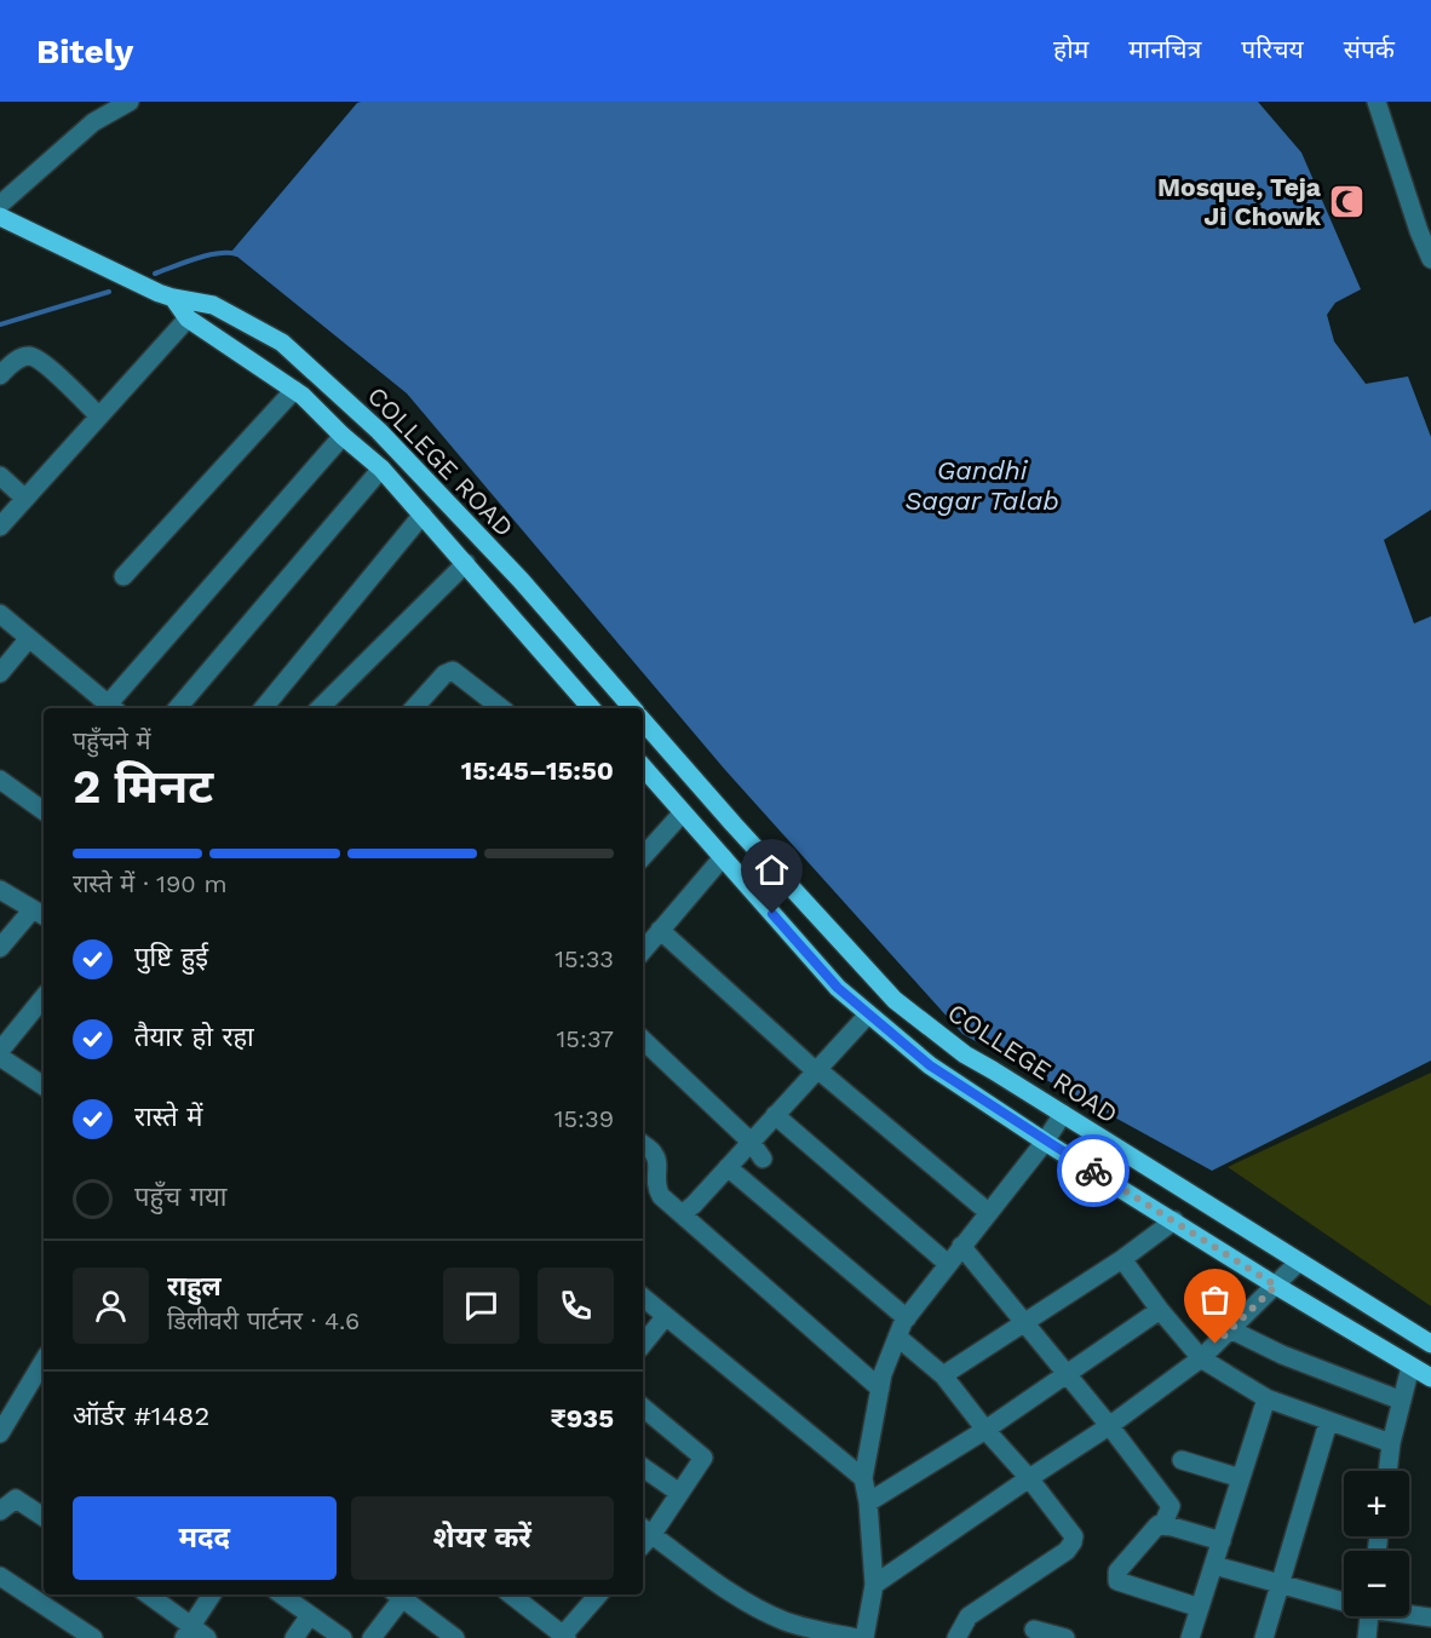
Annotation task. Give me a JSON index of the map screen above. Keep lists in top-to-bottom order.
{
  "streets": {
    "main road": ["COLLEGE ROAD"]
  },
  "water": ["Gandhi Sagar Talab"],
  "places": {
    "mosque": ["Mosque, Teja Ji Chowk"]
  },
  "page": {
    "header": "Bitely",
    "nav": [
      "होम",
      "मानचित्र",
      "परिचय",
      "संपर्क"
    ],
    "heading": ["2 मिनट", "पहुँचने में", "15:45–15:50"],
    "panel": [
      "राहुल",
      "डिलीवरी पार्टनर · 4.6",
      "ऑर्डर #1482",
      "₹935"
    ],
    "bar": "रास्ते में · 190 m",
    "list": [
      ["पुष्टि हुई", "15:33"],
      ["तैयार हो रहा", "15:37"],
      ["रास्ते में", "15:39"],
      "पहुँच गया"
    ],
    "map_buttons": ["+", "−"],
    "buttons": ["मदद", "शेयर करें"]
  }
}
